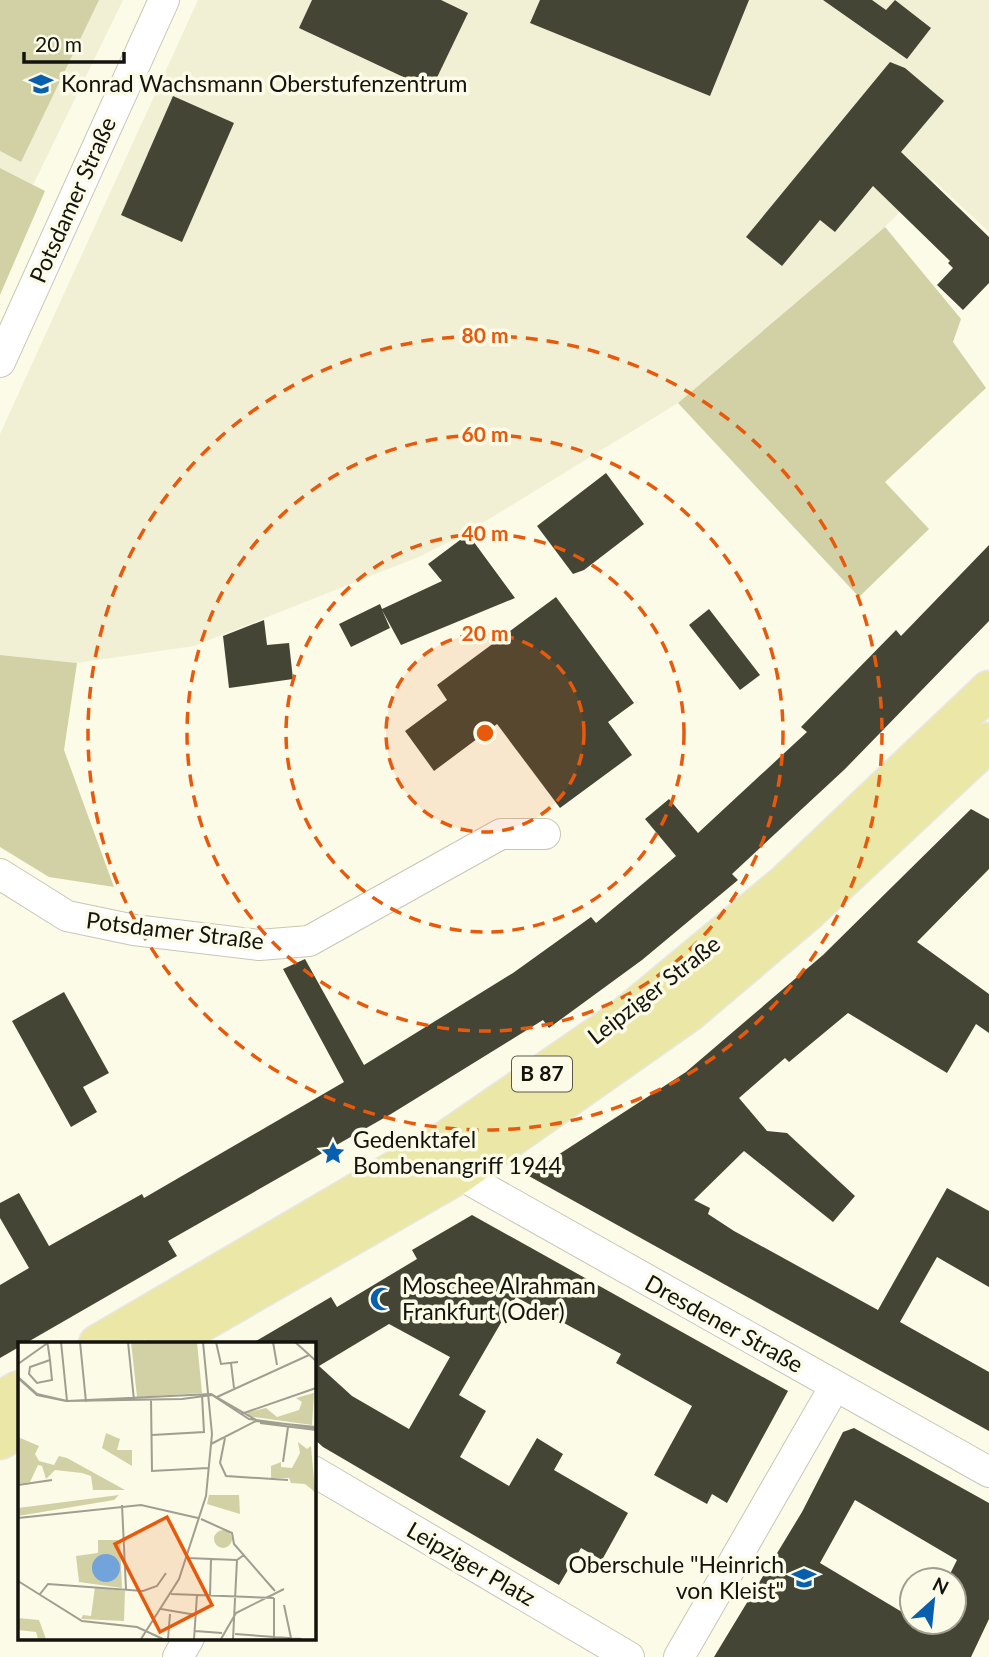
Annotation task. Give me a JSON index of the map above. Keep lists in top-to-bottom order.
{
  "streets": {
    "main road": ["Leipziger Straße", "B 87"],
    "street": ["Potsdamer Straße", "Dresdener Straße", "Leipziger Platz"]
  },
  "crossings": [
    ["Leipziger Straße", "Dresdener Straße"]
  ],
  "places": {
    "school or university": ["Konrad Wachsmann Oberstufenzentrum", "Oberschule \"Heinrich von Kleist\""],
    "place": ["Gedenktafel Bombenangriff 1944"],
    "mosque": ["Moschee Alrahman Frankfurt (Oder)"]
  },
  "scale_bar": "20 m",
  "north": "top right",
  "rings": [
    "80 m",
    "60 m",
    "40 m",
    "20 m"
  ]
}
